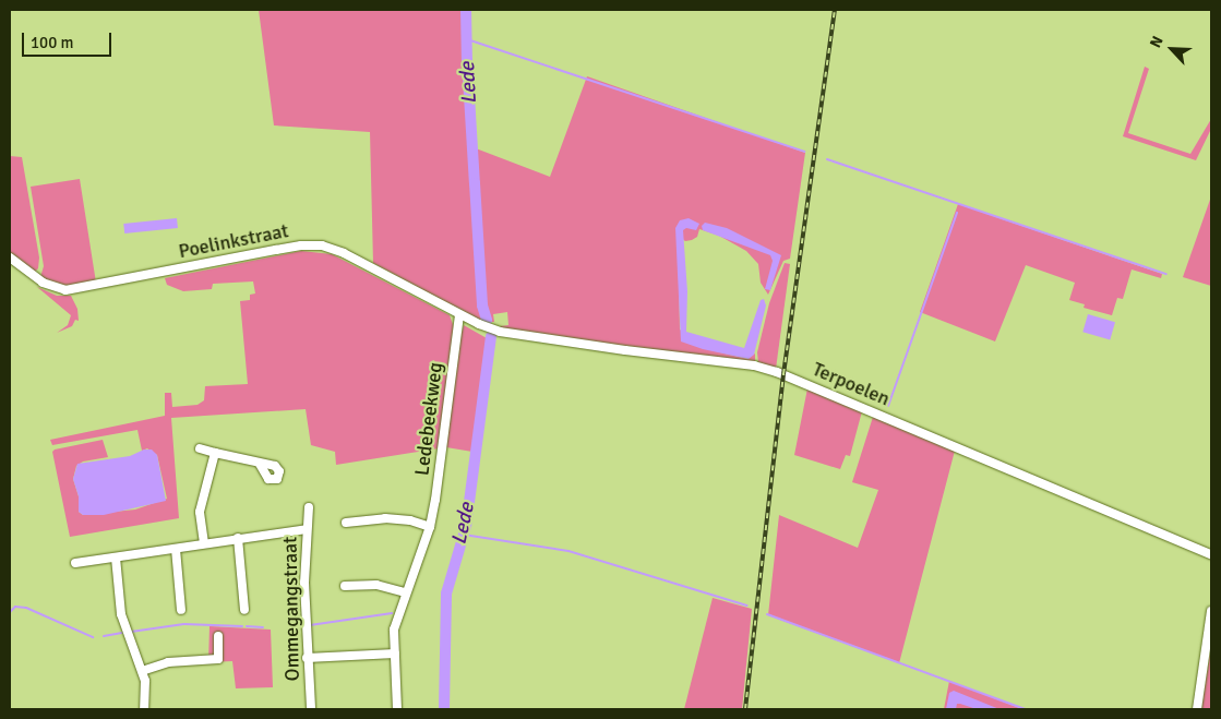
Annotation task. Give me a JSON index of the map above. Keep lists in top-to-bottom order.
{
  "streets": {
    "street": [
      "Poelinkstraat",
      "Terpoelen",
      "Ledebeekweg",
      "Ommegangstraat"
    ]
  },
  "crossings": [
    ["Poelinkstraat", "Terpoelen"],
    ["Poelinkstraat", "Ledebeekweg"],
    ["Terpoelen", "Ledebeekweg"]
  ],
  "water": ["Lede"],
  "scale_bar": "100 m",
  "north": "top left"
}
